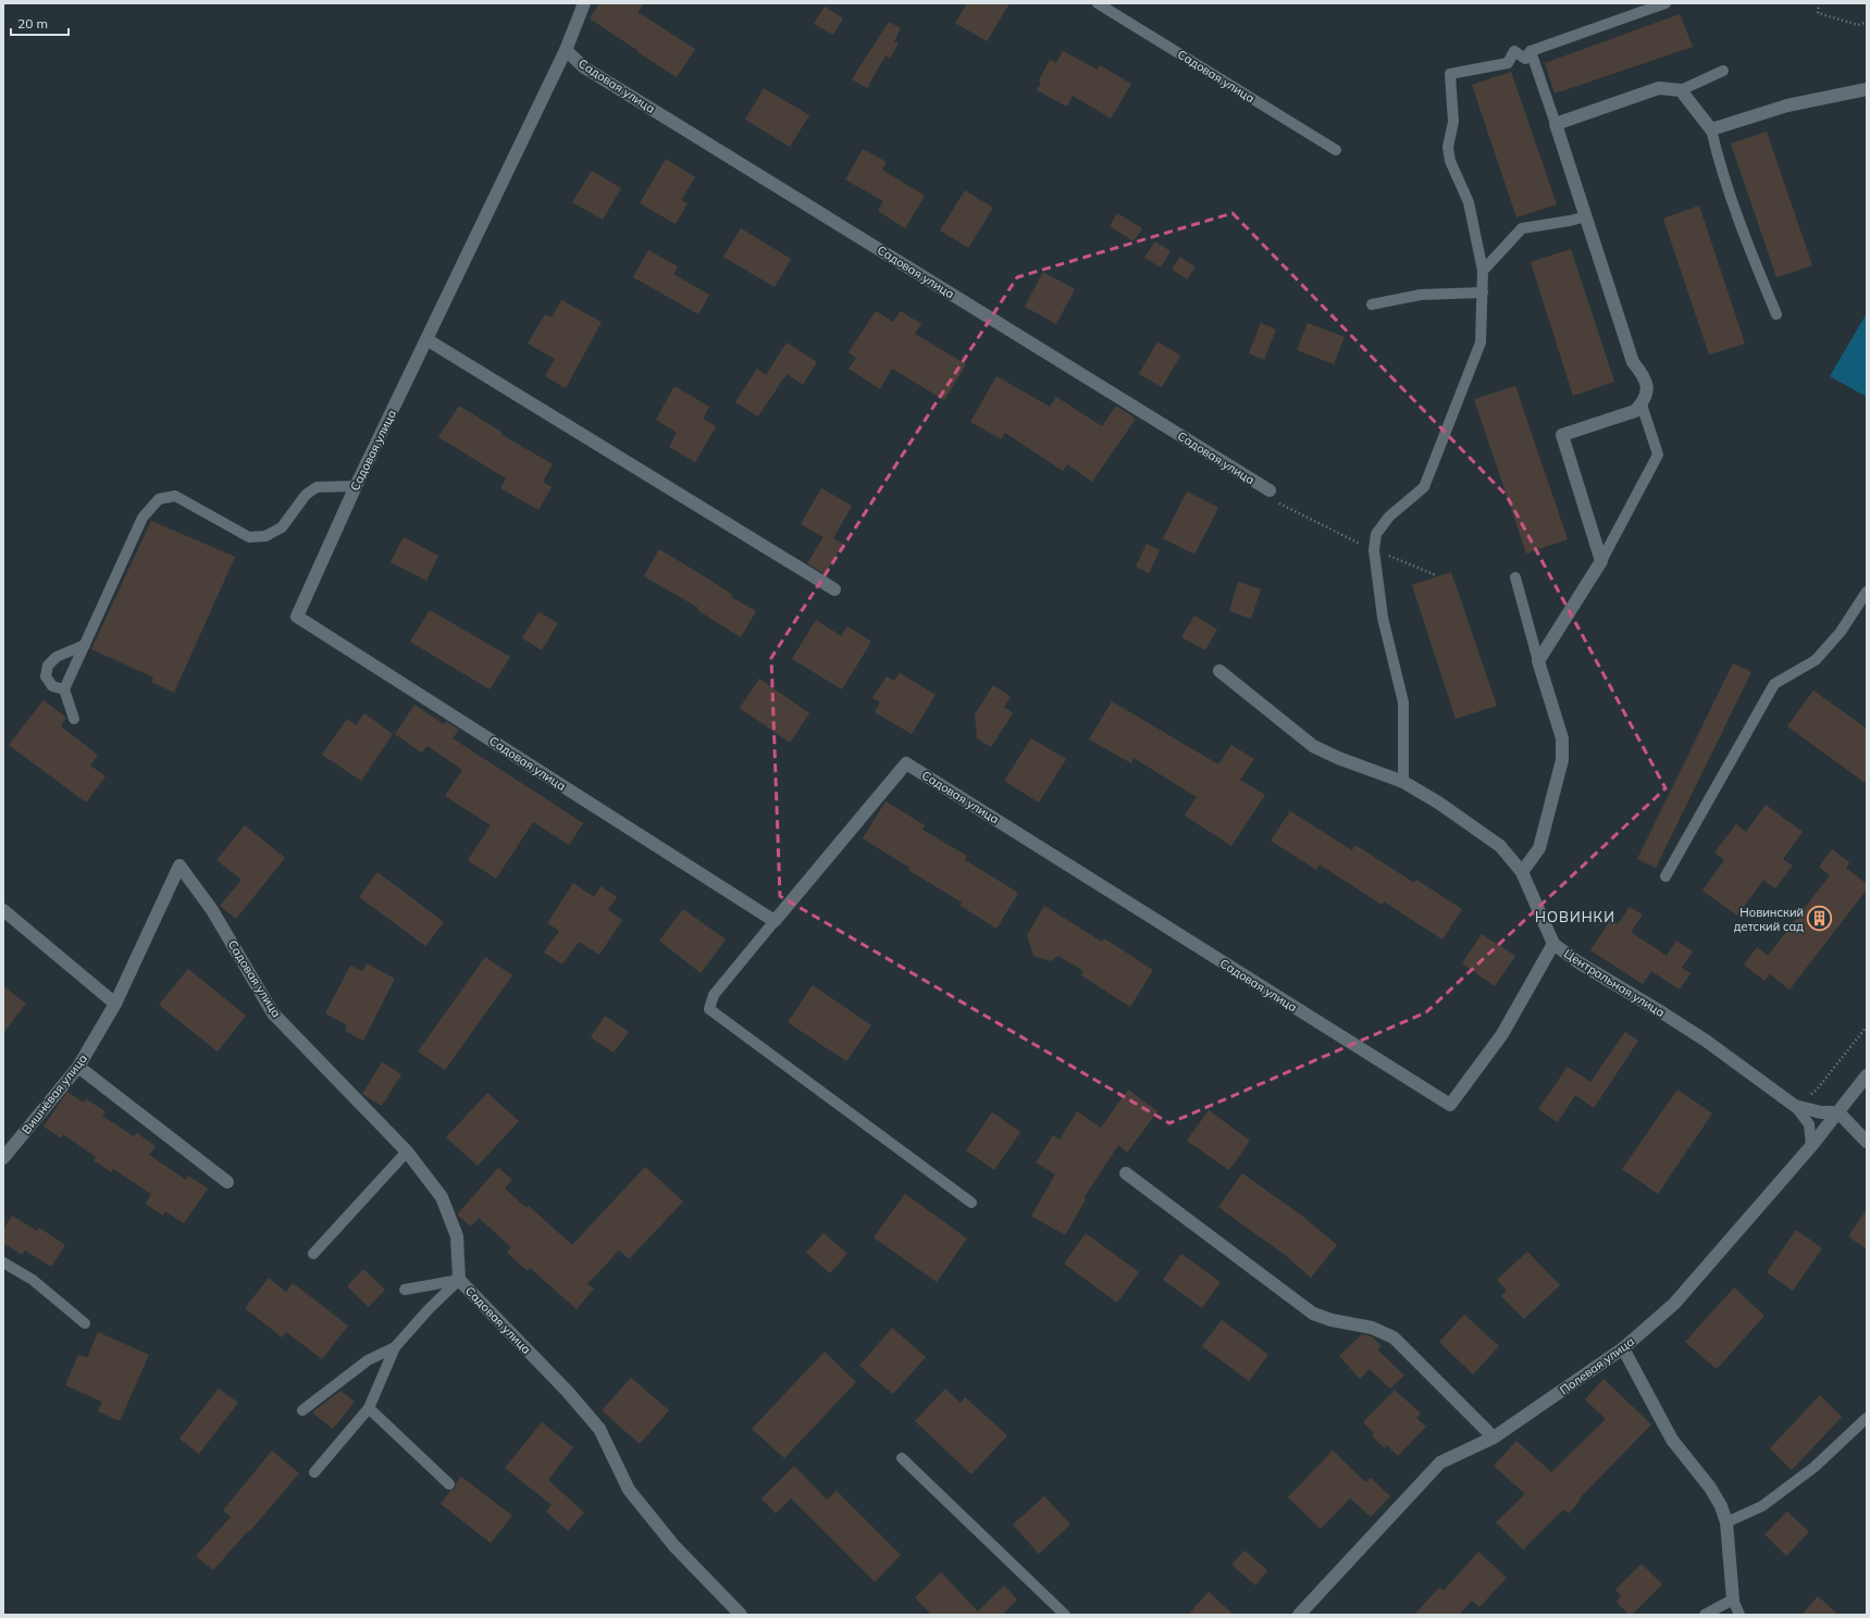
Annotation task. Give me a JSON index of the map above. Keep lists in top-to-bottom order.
{
  "streets": {
    "street": [
      "Садовая улица",
      "Центральная улица",
      "Вишнёвая улица",
      "Полевая улица"
    ]
  },
  "crossings": [
    ["Садовая улица", "Центральная улица"],
    ["Садовая улица", "Вишнёвая улица"],
    ["Центральная улица", "Полевая улица"]
  ],
  "districts": ["НОВИНКИ"],
  "places": {
    "building": ["Новинский детский сад"]
  },
  "scale_bar": "20 m"
}
